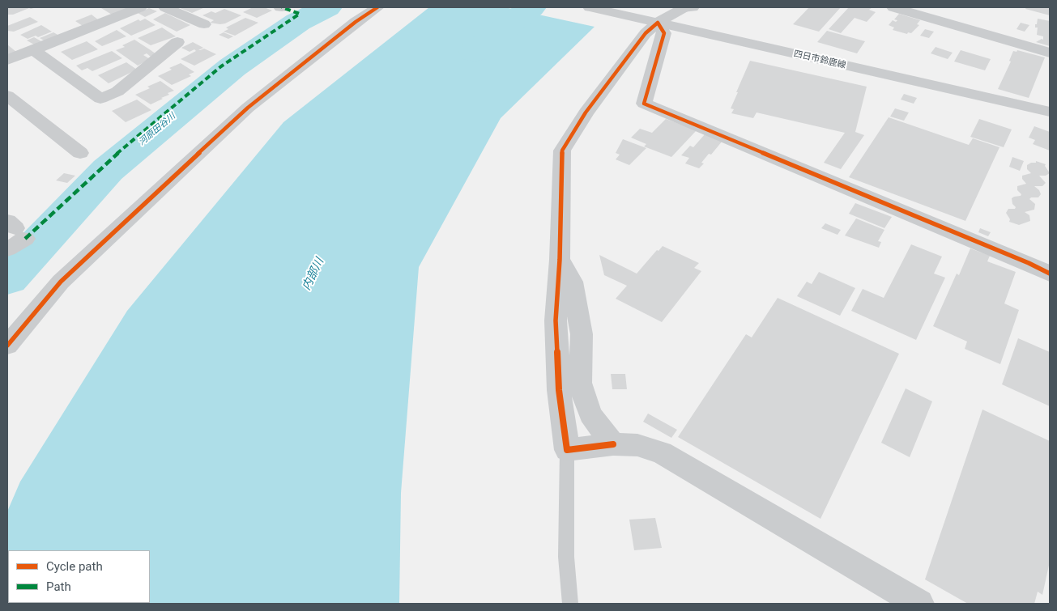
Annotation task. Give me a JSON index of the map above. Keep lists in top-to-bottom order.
{
  "streets": {
    "street": ["四日市鈴鹿線"]
  },
  "water": ["河原田谷川", "内部川"],
  "legend": ["Cycle path", "Path"]
}
